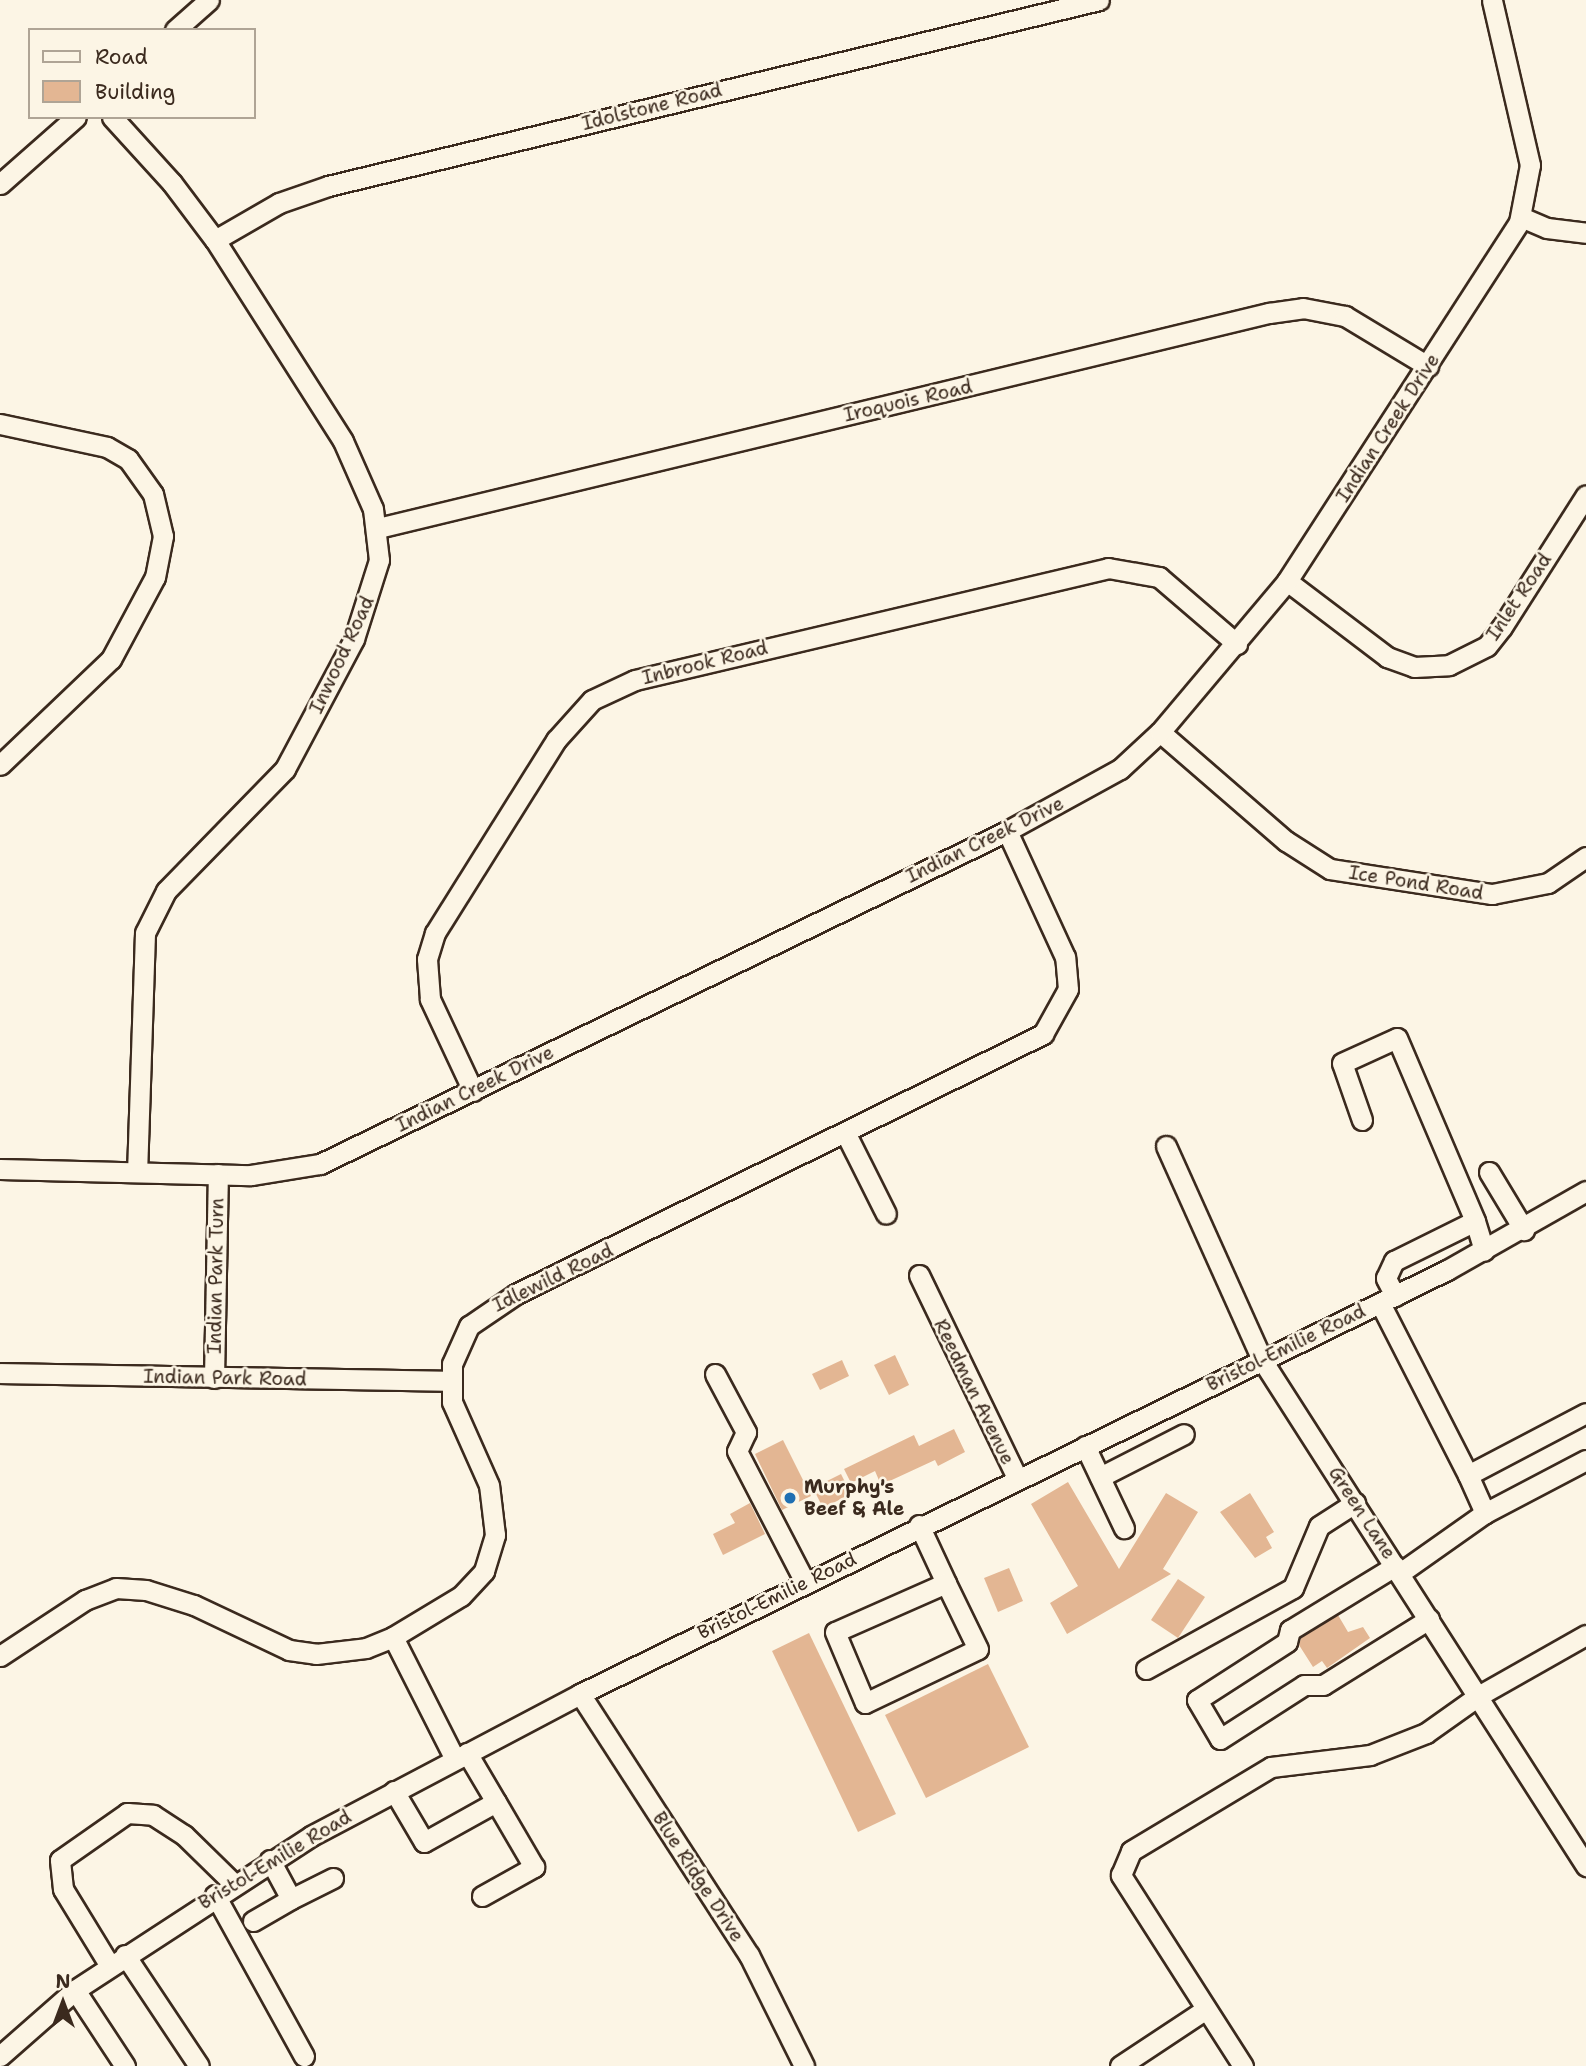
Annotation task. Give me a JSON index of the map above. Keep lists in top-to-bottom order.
{
  "streets": {
    "street": [
      "Idolstone Road",
      "Iroquois Road",
      "Indian Creek Drive",
      "Inlet Road",
      "Inwood Road",
      "Inbrook Road",
      "Ice Pond Road",
      "Indian Park Turn",
      "Idlewild Road",
      "Bristol-Emilie Road",
      "Indian Park Road",
      "Reedman Avenue",
      "Green Lane",
      "Blue Ridge Drive"
    ]
  },
  "crossings": [
    ["Idolstone Road", "Inwood Road"],
    ["Iroquois Road", "Indian Creek Drive"],
    ["Iroquois Road", "Inwood Road"],
    ["Indian Creek Drive", "Inlet Road"],
    ["Indian Creek Drive", "Inwood Road"],
    ["Indian Creek Drive", "Inbrook Road"],
    ["Indian Creek Drive", "Ice Pond Road"],
    ["Indian Creek Drive", "Indian Park Turn"],
    ["Indian Creek Drive", "Idlewild Road"],
    ["Indian Park Turn", "Indian Park Road"],
    ["Idlewild Road", "Indian Park Road"],
    ["Bristol-Emilie Road", "Reedman Avenue"],
    ["Bristol-Emilie Road", "Green Lane"],
    ["Bristol-Emilie Road", "Blue Ridge Drive"]
  ],
  "places": ["Murphy's Beef & Ale"],
  "legend": ["Road", "Building"],
  "north": "top"
}
